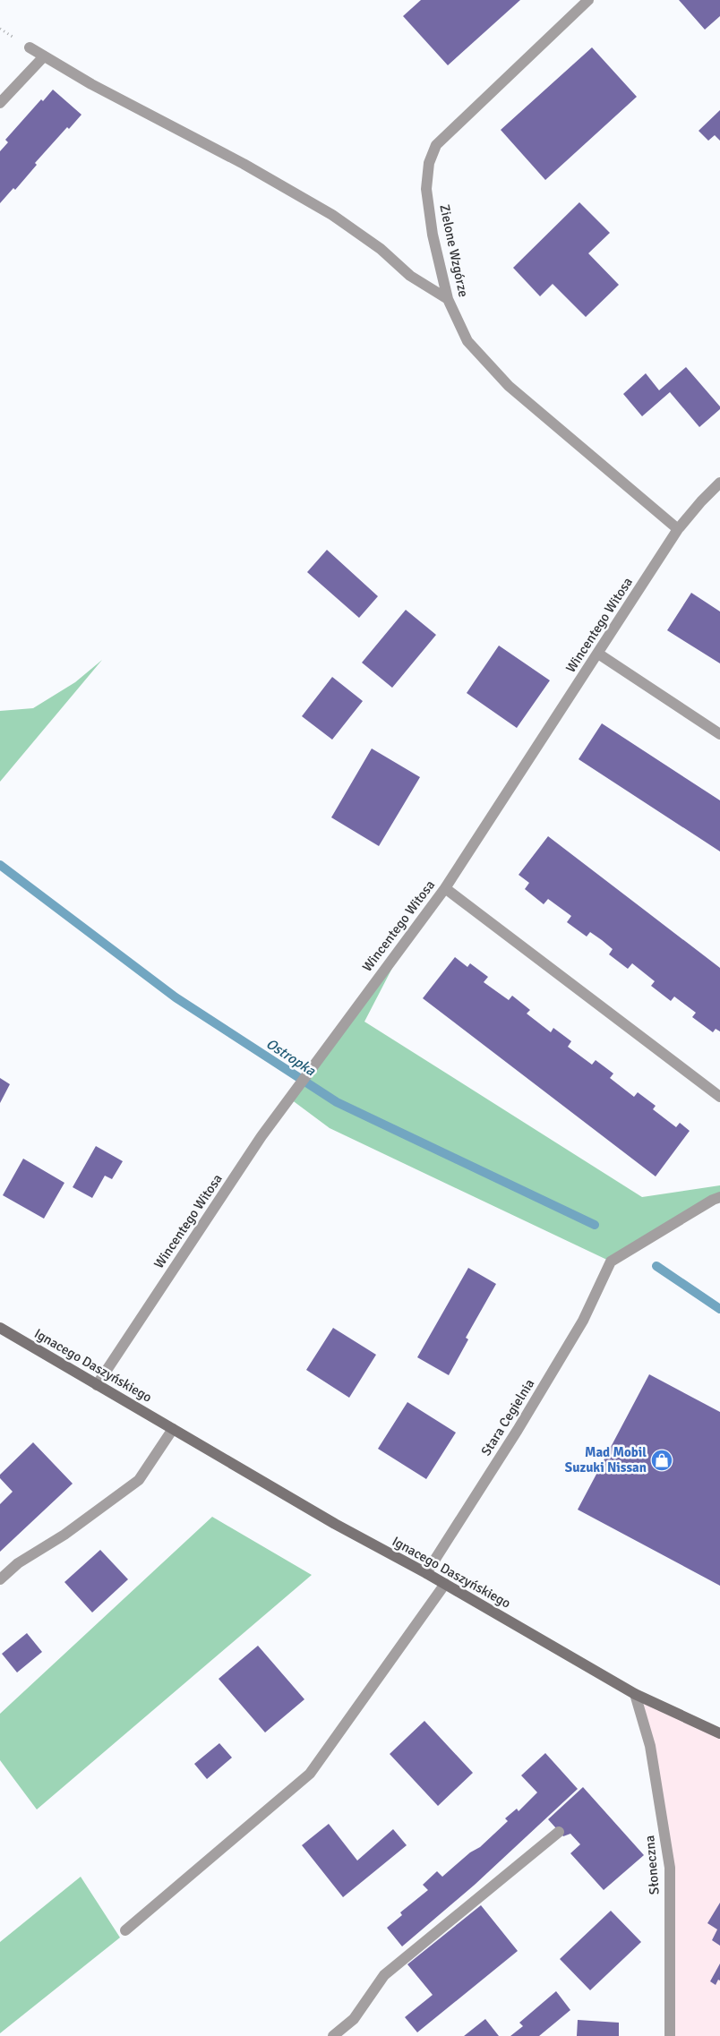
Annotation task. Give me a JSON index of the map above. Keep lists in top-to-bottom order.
{
  "streets": {
    "main road": ["Ignacego Daszyńskiego"],
    "street": [
      "Zielone Wzgórze",
      "Wincentego Witosa",
      "Stara Cegielnia",
      "Słoneczna"
    ]
  },
  "crossings": [
    ["Zielone Wzgórze", "Wincentego Witosa"],
    ["Wincentego Witosa", "Ignacego Daszyńskiego"],
    ["Ignacego Daszyńskiego", "Stara Cegielnia"],
    ["Ignacego Daszyńskiego", "Słoneczna"]
  ],
  "water": ["Ostropka"],
  "places": {
    "shop": ["Mad Mobil Suzuki Nissan"]
  }
}
